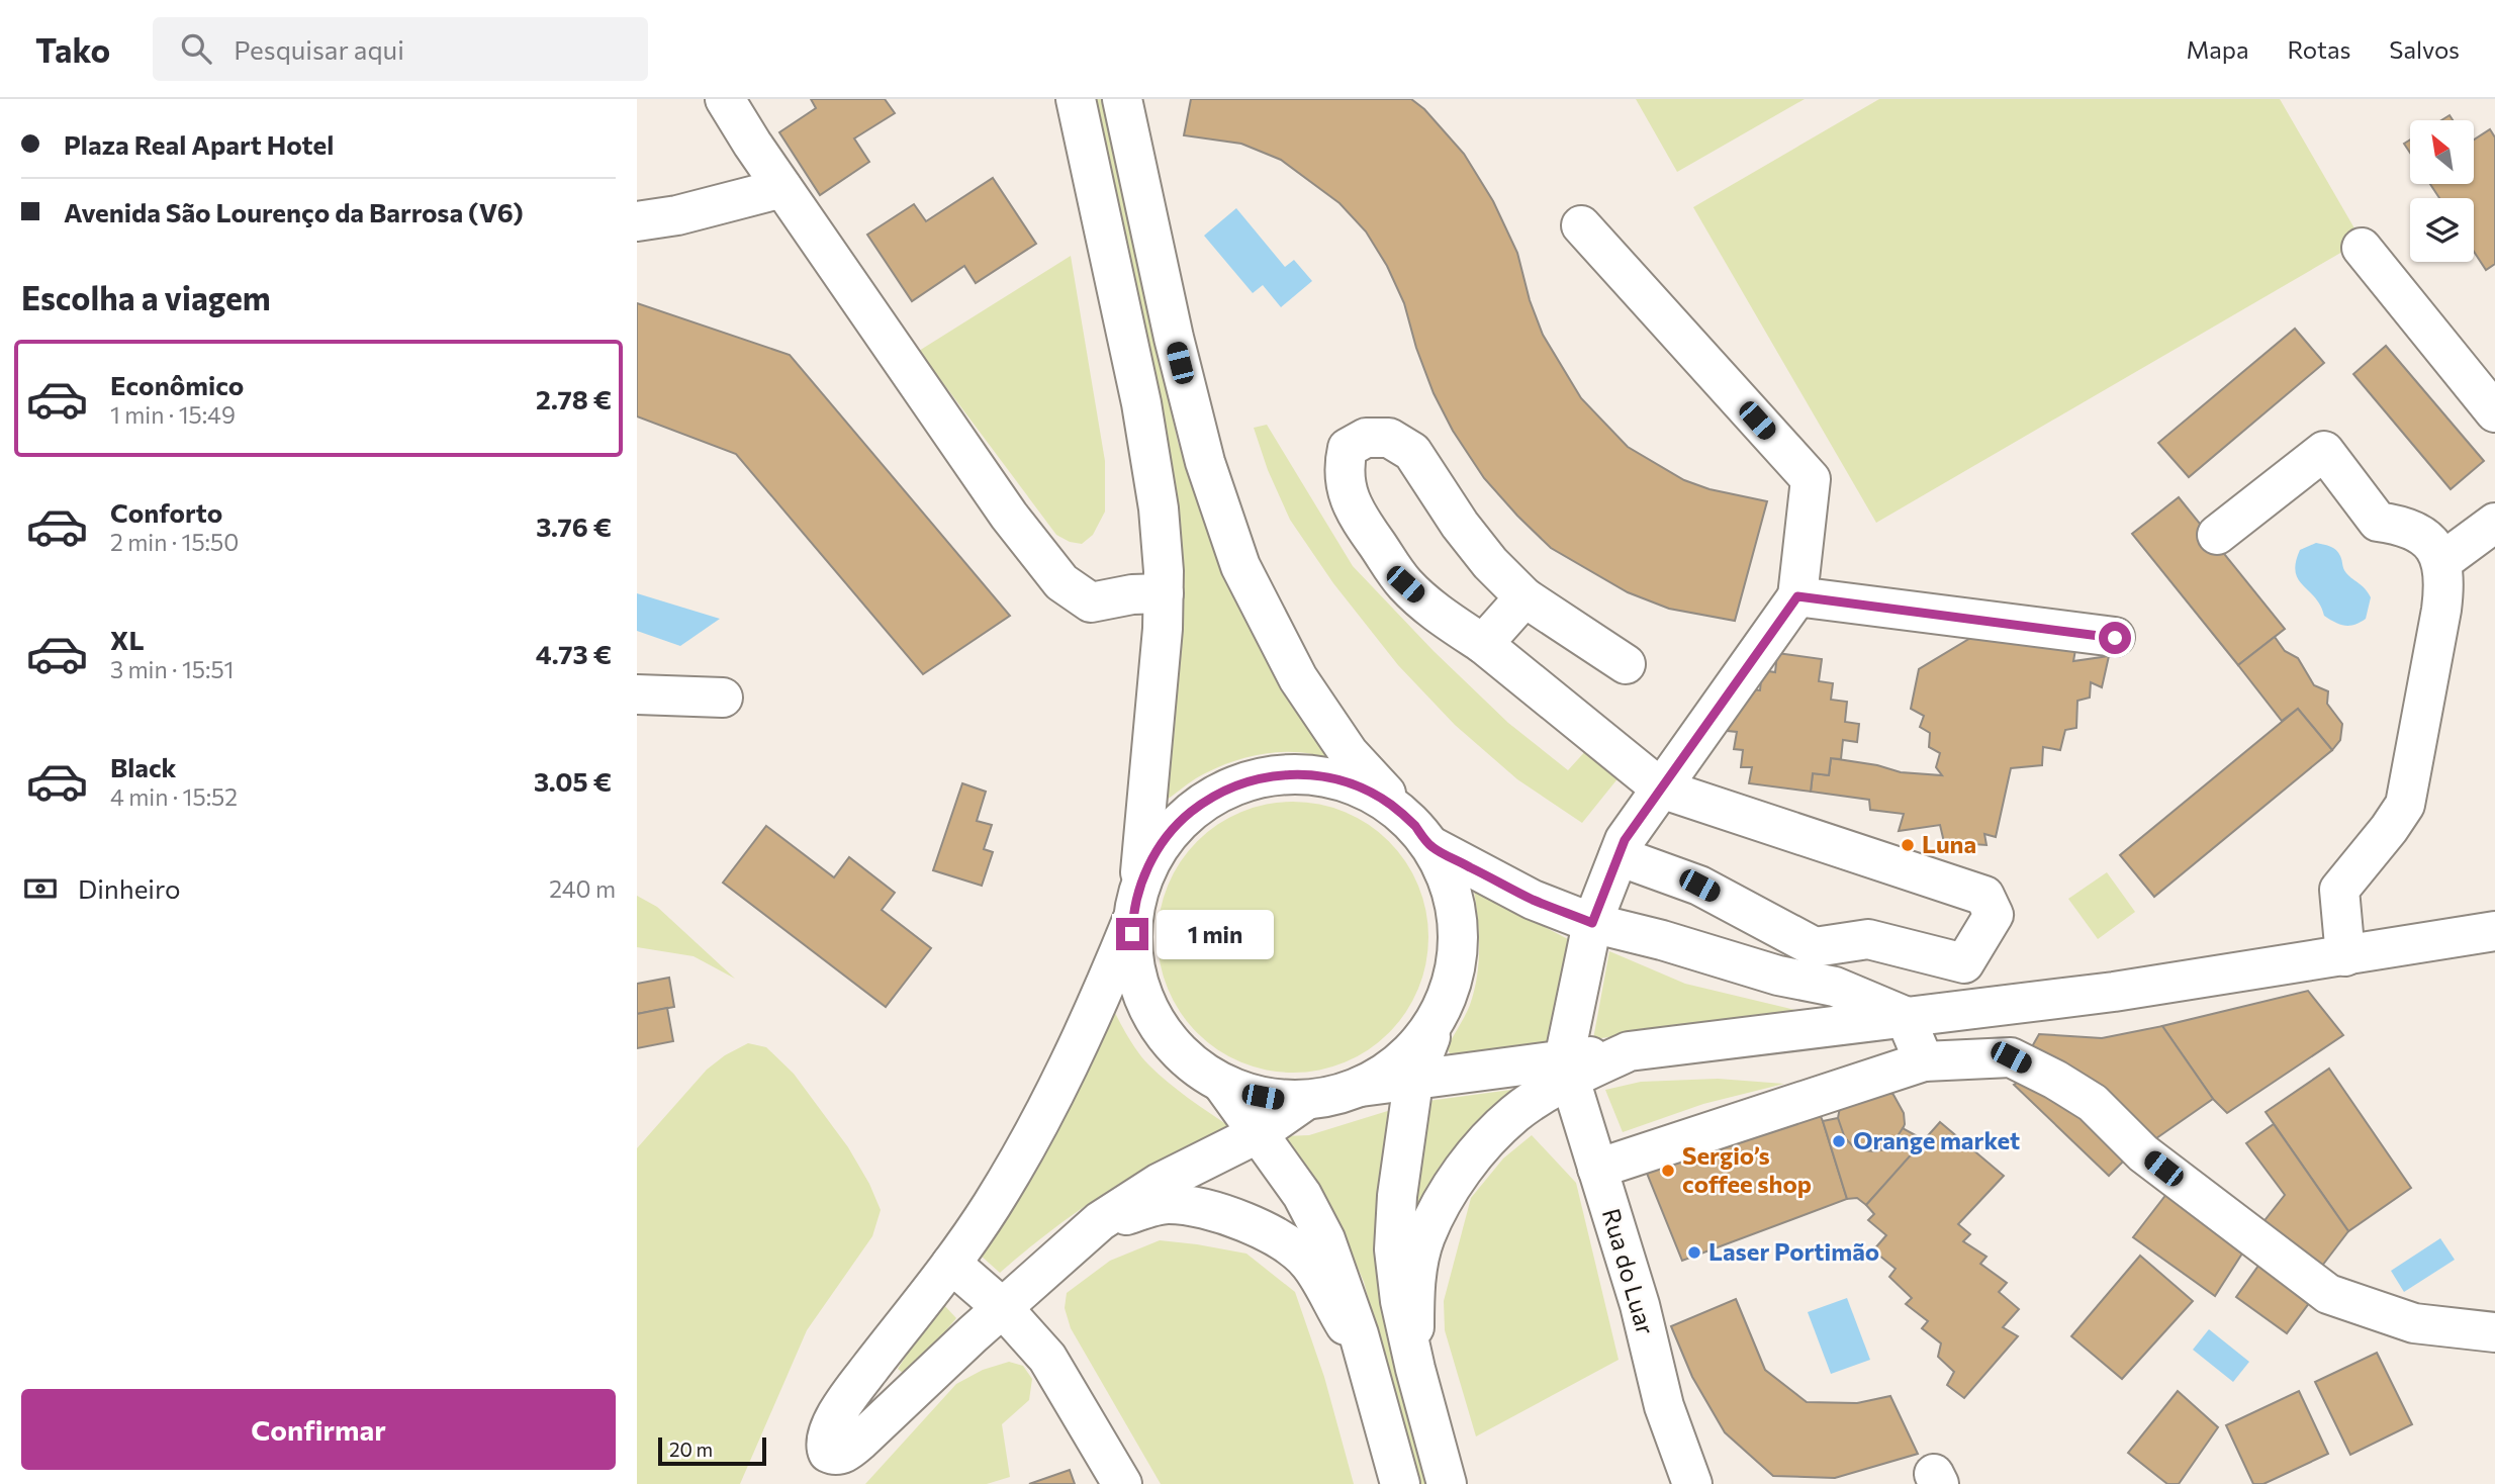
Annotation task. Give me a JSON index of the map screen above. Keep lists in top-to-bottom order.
{
  "streets": {
    "street": ["Rua do Luar"]
  },
  "places": [
    "Luna",
    "Orange market",
    "Sergio’s coffee shop",
    "Laser Portimão"
  ],
  "scale_bar": "20 m",
  "north": "top left",
  "page": {
    "header": "Tako",
    "search": "Pesquisar aqui",
    "nav": ["Mapa", "Rotas", "Salvos"],
    "banner": ["Plaza Real Apart Hotel", "Avenida São Lourenço da Barrosa (V6)"],
    "heading": "Escolha a viagem",
    "list": [
      {
        "name": "Econômico",
        "note": "1 min · 15:49",
        "value": "2.78 €"
      },
      {
        "name": "Conforto",
        "note": "2 min · 15:50",
        "value": "3.76 €"
      },
      {
        "name": "XL",
        "note": "3 min · 15:51",
        "value": "4.73 €"
      },
      {
        "name": "Black",
        "note": "4 min · 15:52",
        "value": "3.05 €"
      }
    ],
    "pay": ["Dinheiro", "240 m"],
    "bubble": "1 min",
    "buttons": "Confirmar",
    "scale": "20 m"
  }
}
